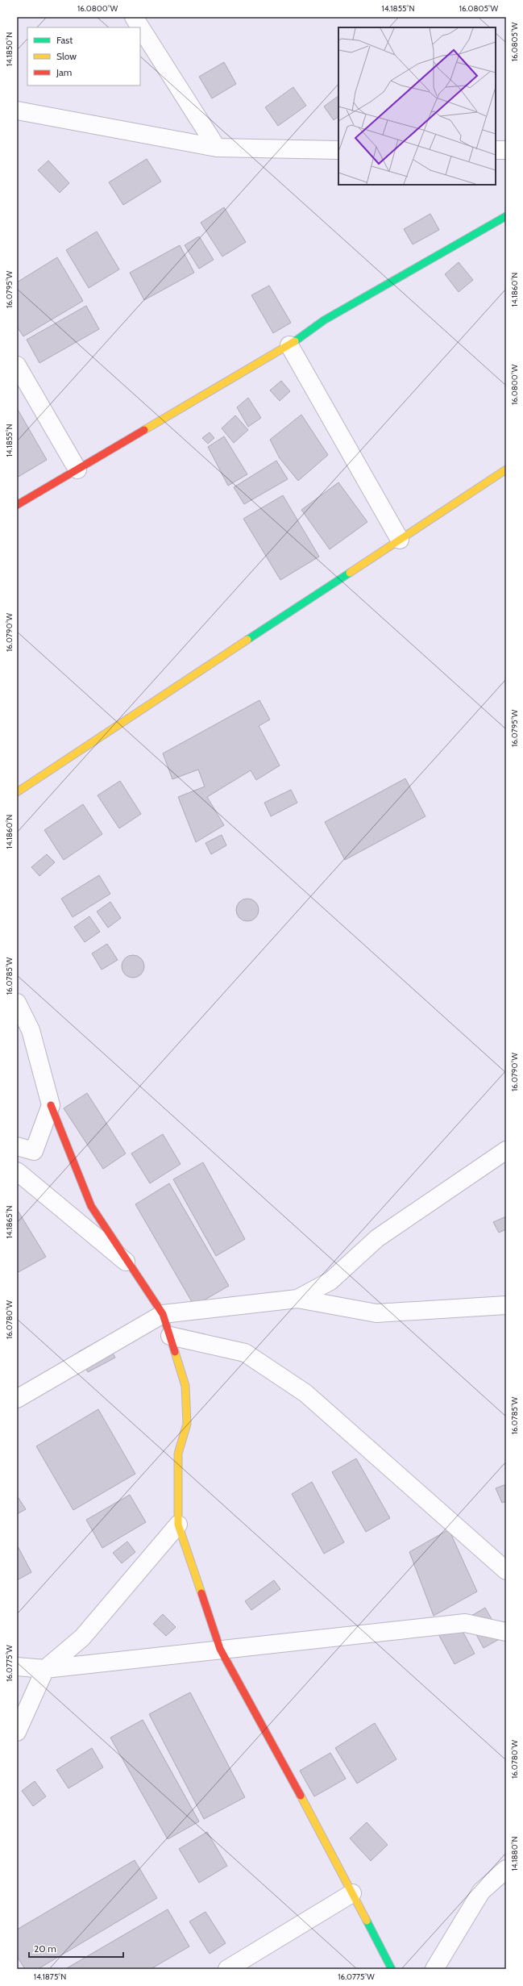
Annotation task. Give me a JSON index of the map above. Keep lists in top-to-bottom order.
{
  "legend": ["Fast", "Slow", "Jam"],
  "scale_bar": "20 m",
  "coordinates": [
    "16.0800°W",
    "14.1855°N",
    "16.0805°W",
    "14.1850°N",
    "16.0795°W",
    "14.1860°N",
    "16.0790°W",
    "16.0785°W",
    "14.1865°N",
    "16.0780°W",
    "16.0775°W",
    "14.1880°N",
    "14.1875°N"
  ]
}
